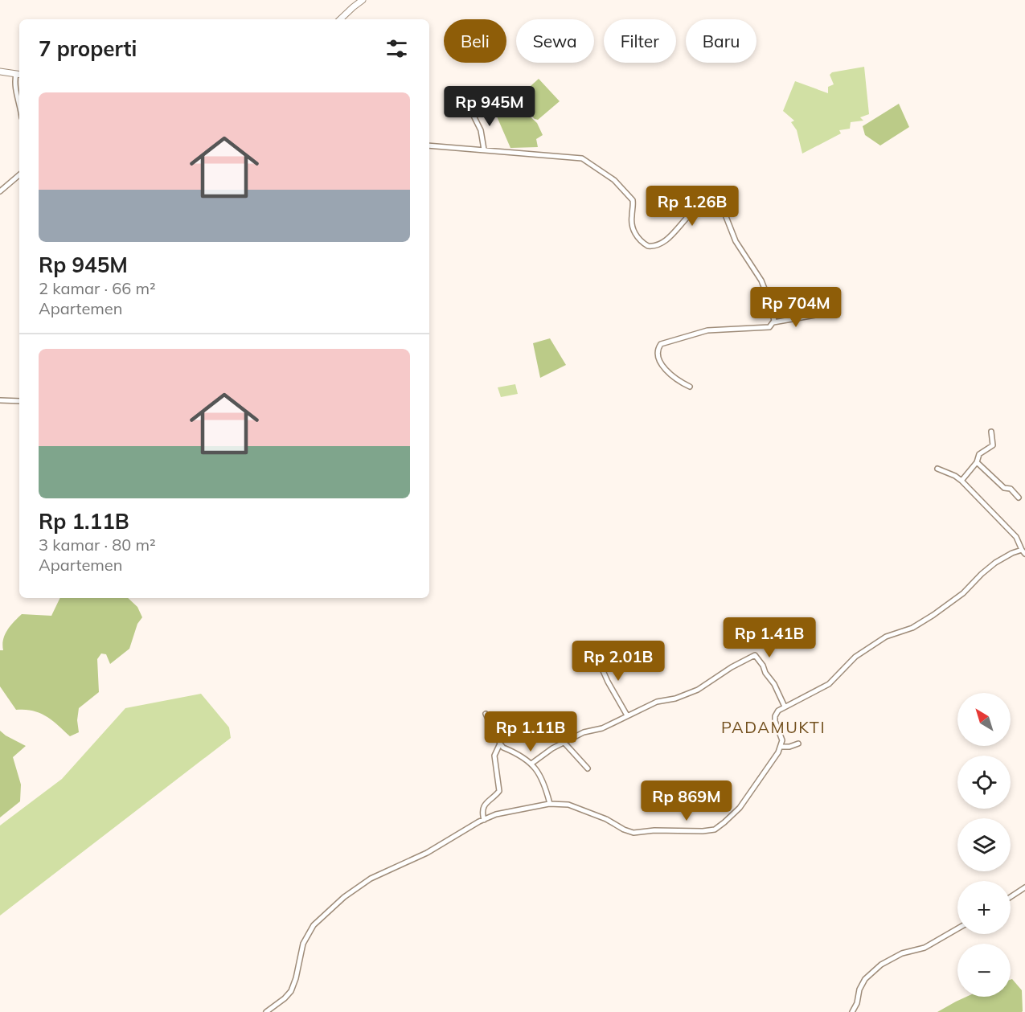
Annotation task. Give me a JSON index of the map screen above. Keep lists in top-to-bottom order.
{
  "districts": ["PADAMUKTI"],
  "north": "top left",
  "page": {
    "chip": [
      "Beli",
      "Sewa",
      "Filter",
      "Baru"
    ],
    "heading": "7 properti",
    "list": [
      {
        "name": "Rp 945M",
        "note": "2 kamar · 66 m² · Apartemen"
      },
      {
        "name": "Rp 1.11B",
        "note": "3 kamar · 80 m² · Apartemen"
      }
    ],
    "price": [
      "Rp 945M",
      "Rp 1.26B",
      "Rp 704M",
      "Rp 1.41B",
      "Rp 2.01B",
      "Rp 1.11B",
      "Rp 869M"
    ],
    "map_buttons": ["+", "−"]
  }
}
